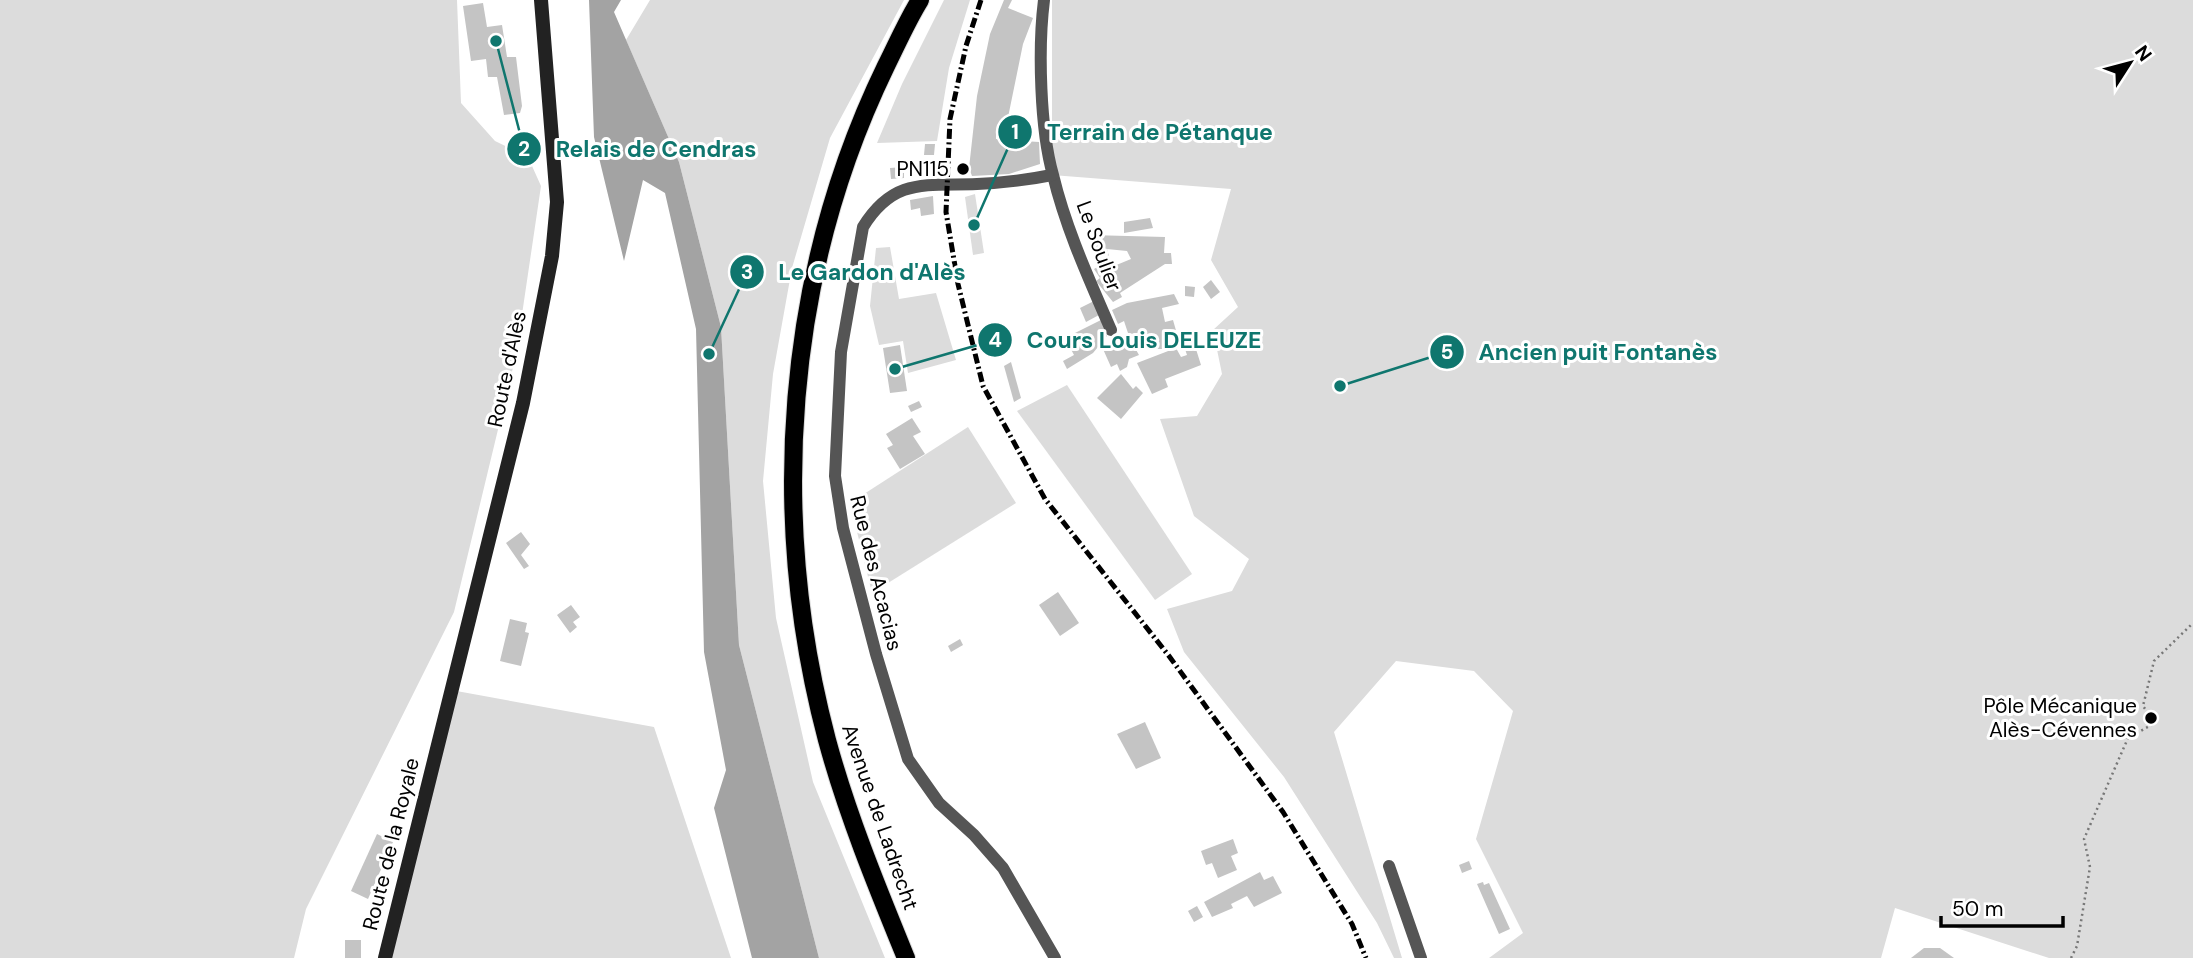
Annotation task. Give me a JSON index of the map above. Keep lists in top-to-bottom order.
{
  "streets": {
    "main road": ["Route d'Alès", "Avenue de Ladrecht", "Route de la Royale"],
    "street": ["Le Soulier", "Rue des Acacias"]
  },
  "crossings": [
    ["Le Soulier", "Rue des Acacias"],
    ["Route d'Alès", "Route de la Royale"]
  ],
  "places": [
    "Relais de Cendras",
    "PN115",
    "Terrain de Pétanque",
    "Le Gardon d'Alès",
    "Cours Louis DELEUZE",
    "Ancien puit Fontanès",
    "Pôle Mécanique Alès-Cévennes"
  ],
  "scale_bar": "50 m",
  "north": "top right"
}
